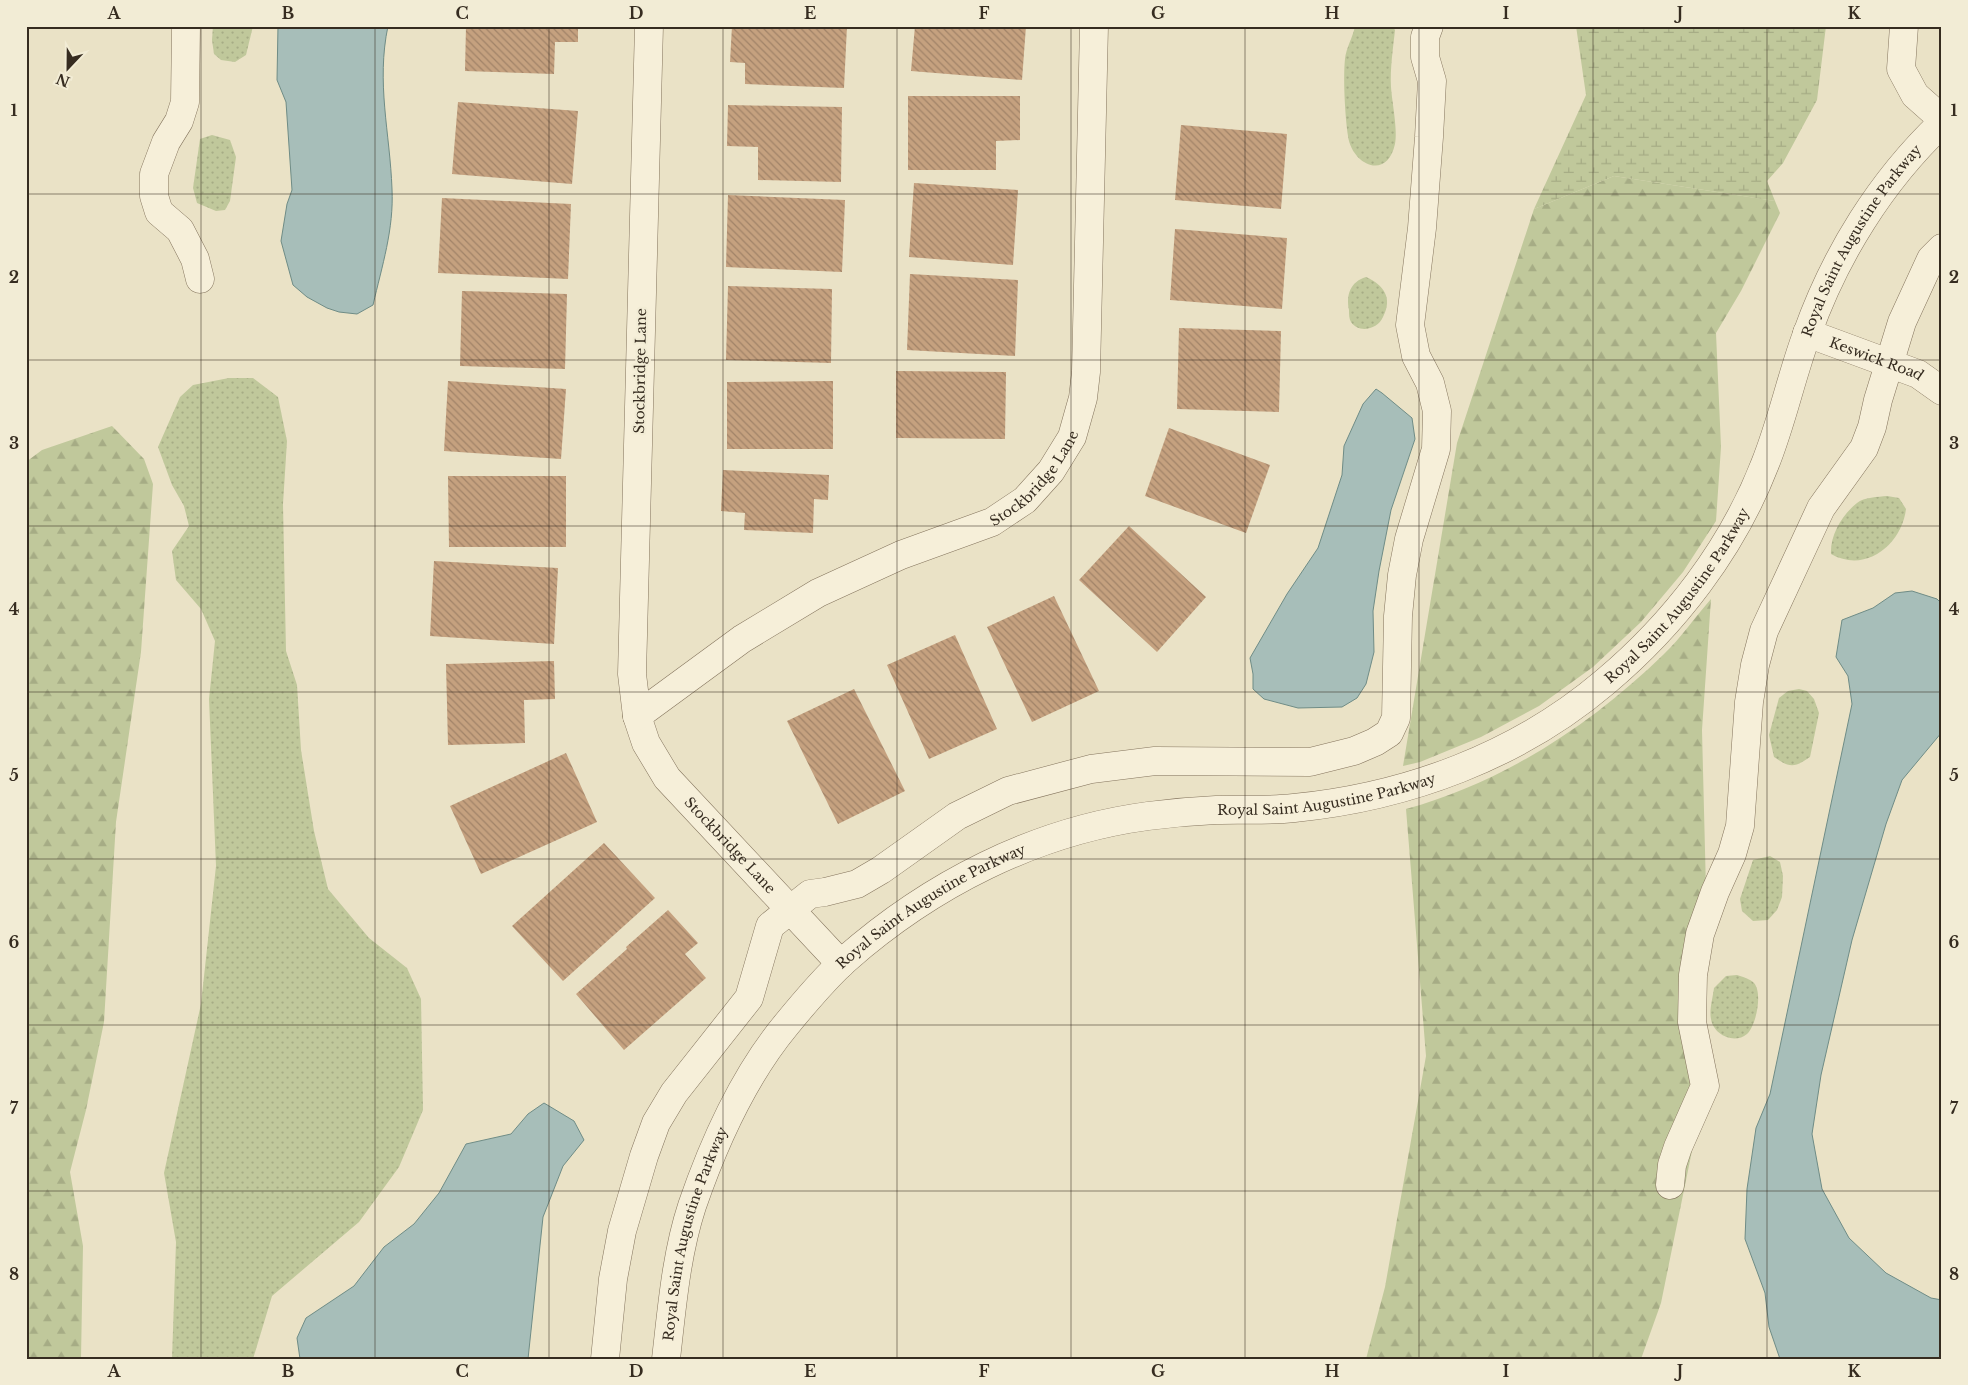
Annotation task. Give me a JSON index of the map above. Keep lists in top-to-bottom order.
{
  "streets": {
    "street": ["Royal Saint Augustine Parkway", "Keswick Road", "Stockbridge Lane"]
  },
  "crossings": [
    ["Royal Saint Augustine Parkway", "Keswick Road"],
    ["Royal Saint Augustine Parkway", "Stockbridge Lane"]
  ],
  "north": "bottom",
  "grid": {
    "columns": [
      "A",
      "B",
      "C",
      "D",
      "E",
      "F",
      "G",
      "H",
      "I",
      "J",
      "K"
    ],
    "rows": [
      "1",
      "2",
      "3",
      "4",
      "5",
      "6",
      "7",
      "8"
    ]
  }
}
